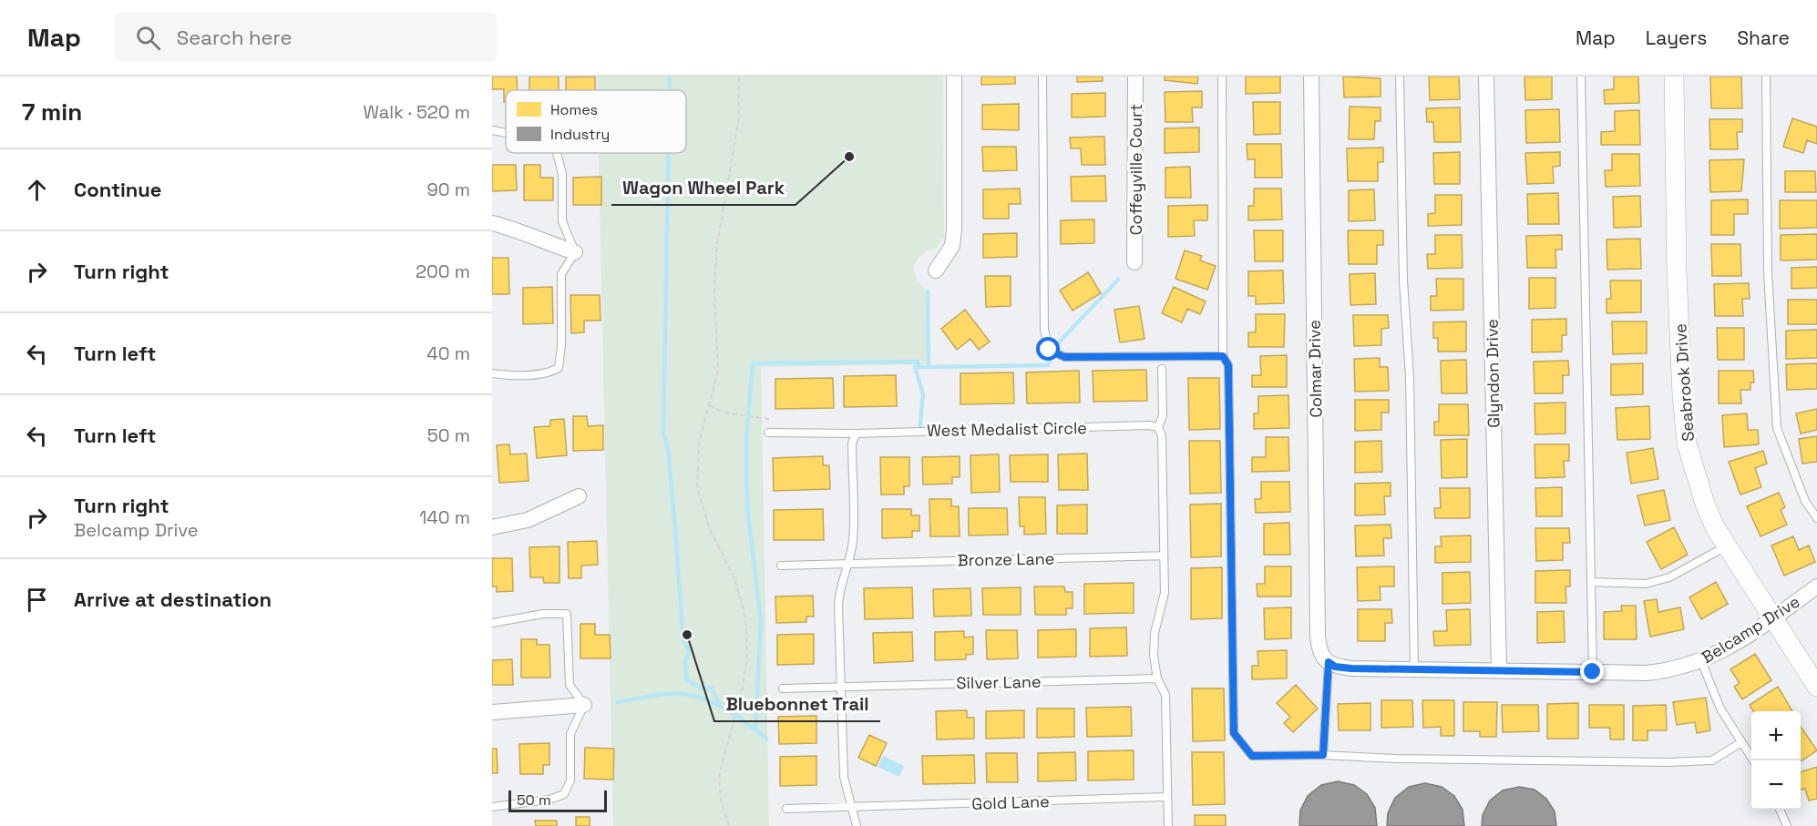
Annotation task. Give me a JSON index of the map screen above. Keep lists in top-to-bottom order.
{
  "streets": {
    "street": [
      "Coffeyville Court",
      "Colmar Drive",
      "Glyndon Drive",
      "Seabrook Drive",
      "Belcamp Drive"
    ],
    "lane": [
      "West Medalist Circle",
      "Bronze Lane",
      "Silver Lane",
      "Gold Lane"
    ]
  },
  "crossings": [
    ["Colmar Drive", "Belcamp Drive"],
    ["Glyndon Drive", "Belcamp Drive"],
    ["Seabrook Drive", "Belcamp Drive"]
  ],
  "places": ["Wagon Wheel Park", "Bluebonnet Trail"],
  "legend": ["Homes", "Industry"],
  "scale_bar": "50 m",
  "page": {
    "header": "Map",
    "search": "Search here",
    "nav": ["Map", "Layers", "Share"],
    "heading": ["7 min", "Walk · 520 m"],
    "list": [
      ["Continue", "90 m"],
      ["Turn right", "200 m"],
      ["Turn left", "40 m"],
      ["Turn left", "50 m"],
      ["Turn right", "Belcamp Drive", "140 m"],
      "Arrive at destination"
    ],
    "map_buttons": ["+", "−"],
    "scale": "50 m"
  }
}
